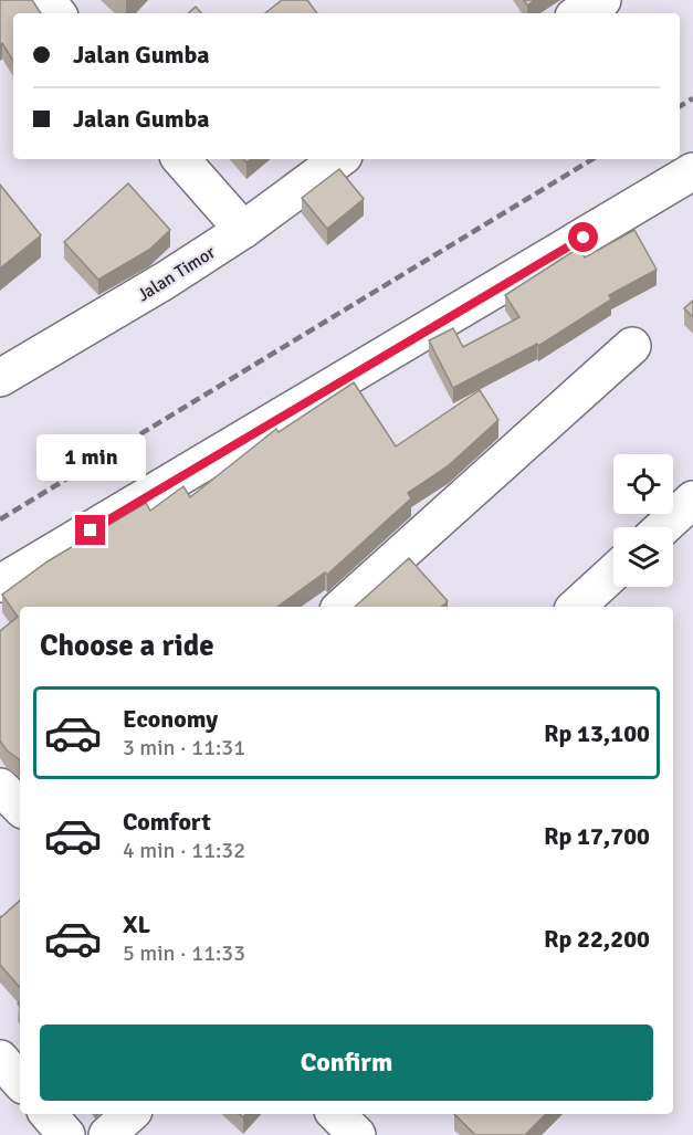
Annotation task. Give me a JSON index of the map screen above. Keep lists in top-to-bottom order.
{
  "streets": {
    "street": ["Jalan Timor"]
  },
  "page": {
    "banner": ["Jalan Gumba", "Jalan Gumba"],
    "bubble": "1 min",
    "heading": "Choose a ride",
    "list": [
      {
        "name": "Economy",
        "note": "3 min · 11:31",
        "value": "Rp 13,100"
      },
      {
        "name": "Comfort",
        "note": "4 min · 11:32",
        "value": "Rp 17,700"
      },
      {
        "name": "XL",
        "note": "5 min · 11:33",
        "value": "Rp 22,200"
      }
    ],
    "buttons": "Confirm"
  }
}
